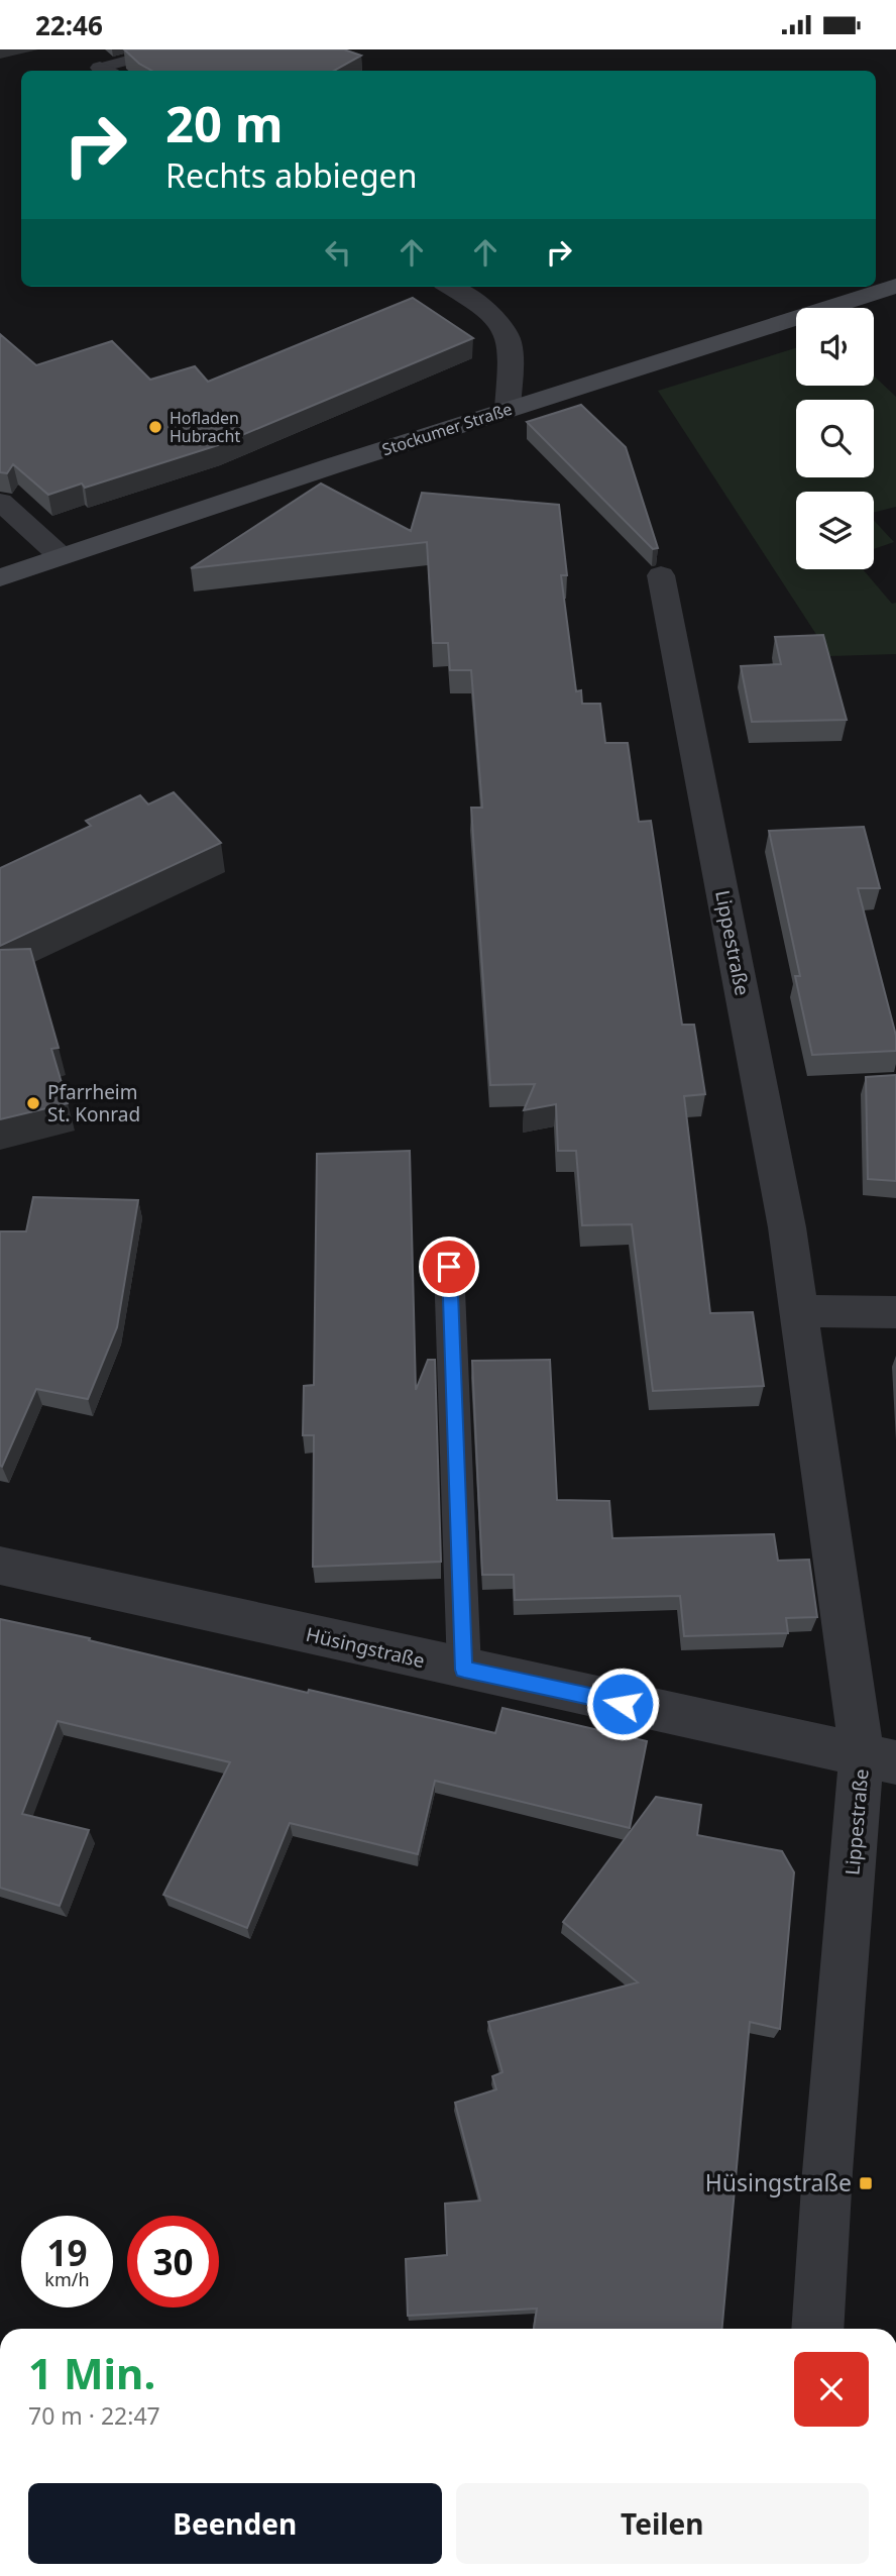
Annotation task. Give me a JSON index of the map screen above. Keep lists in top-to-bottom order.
{
  "streets": {
    "main road": ["Stockumer Straße"],
    "street": ["Lippestraße", "Hüsingstraße"]
  },
  "crossings": [
    ["Lippestraße", "Hüsingstraße"]
  ],
  "places": {
    "other": ["Hofladen Hubracht", "Pfarrheim St. Konrad"],
    "transit": ["Hüsingstraße"]
  },
  "page": {
    "status": "22:46",
    "turn": ["20 m", "Rechts abbiegen"],
    "speed": "19 km/h",
    "limit": "30",
    "heading": ["1 Min.", "70 m · 22:47"],
    "buttons": ["Beenden", "Teilen"]
  }
}
